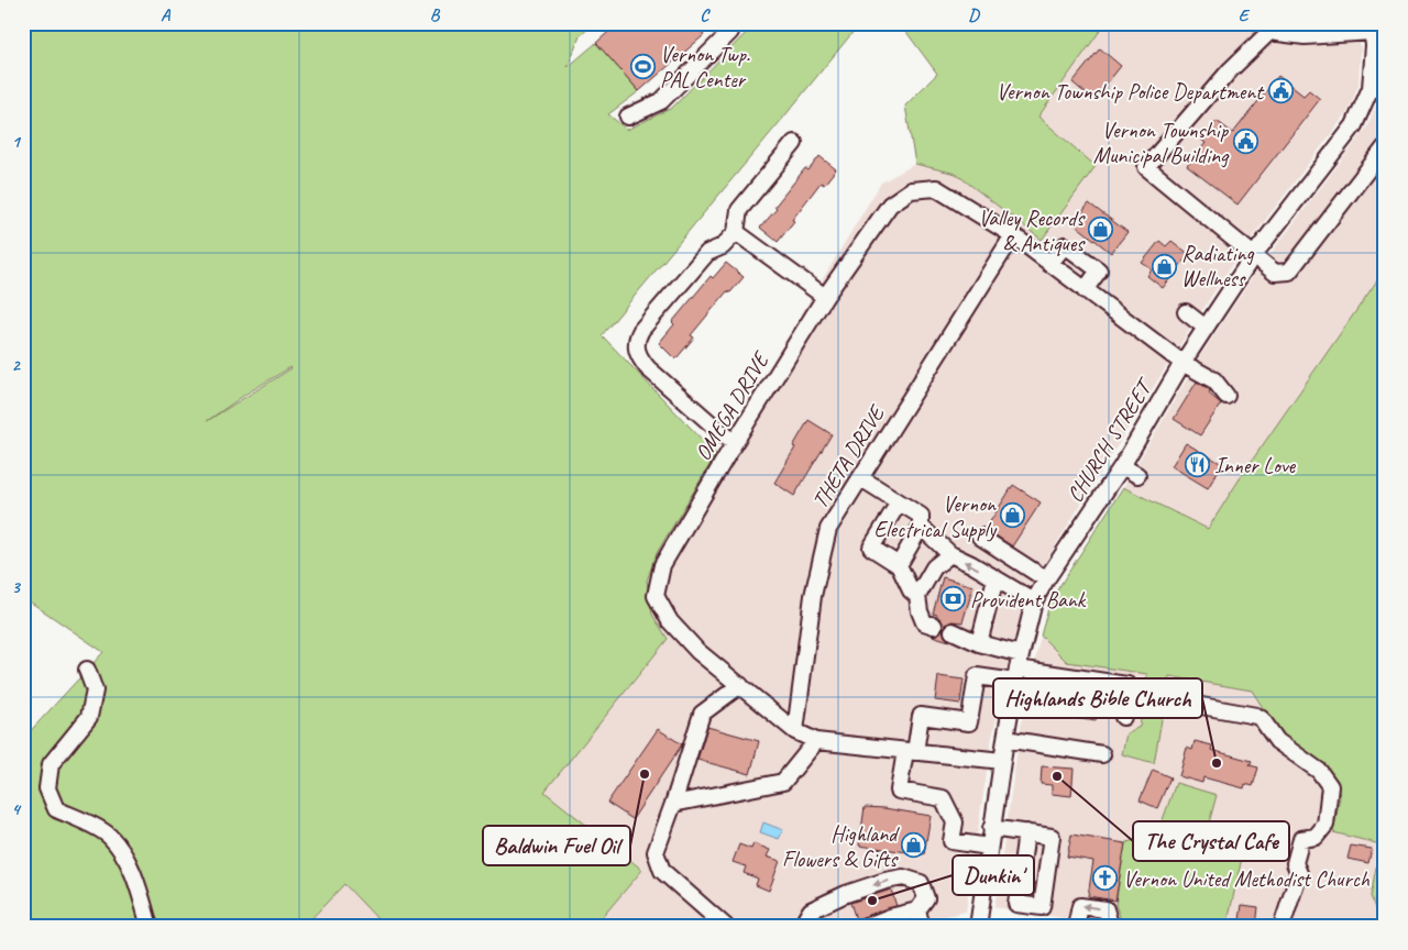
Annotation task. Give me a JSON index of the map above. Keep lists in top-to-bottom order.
{
  "streets": {
    "street": ["OMEGA DRIVE", "CHURCH STREET", "THETA DRIVE"]
  },
  "crossings": [
    ["OMEGA DRIVE", "CHURCH STREET"],
    ["OMEGA DRIVE", "THETA DRIVE"]
  ],
  "places": {
    "sports": ["Vernon Twp. PAL Center"],
    "public building": ["Vernon Township Police Department", "Vernon Township Municipal Building"],
    "shop": [
      "Valley Records & Antiques",
      "Radiating Wellness",
      "Vernon Electrical Supply",
      "Highland Flowers & Gifts"
    ],
    "restaurant": ["Inner Love"],
    "bank": ["Provident Bank"],
    "other": [
      "Highlands Bible Church",
      "Baldwin Fuel Oil",
      "The Crystal Cafe",
      "Dunkin'"
    ],
    "church": ["Vernon United Methodist Church"]
  },
  "grid": {
    "columns": [
      "A",
      "B",
      "C",
      "D",
      "E"
    ],
    "rows": [
      "1",
      "2",
      "3",
      "4"
    ]
  }
}
